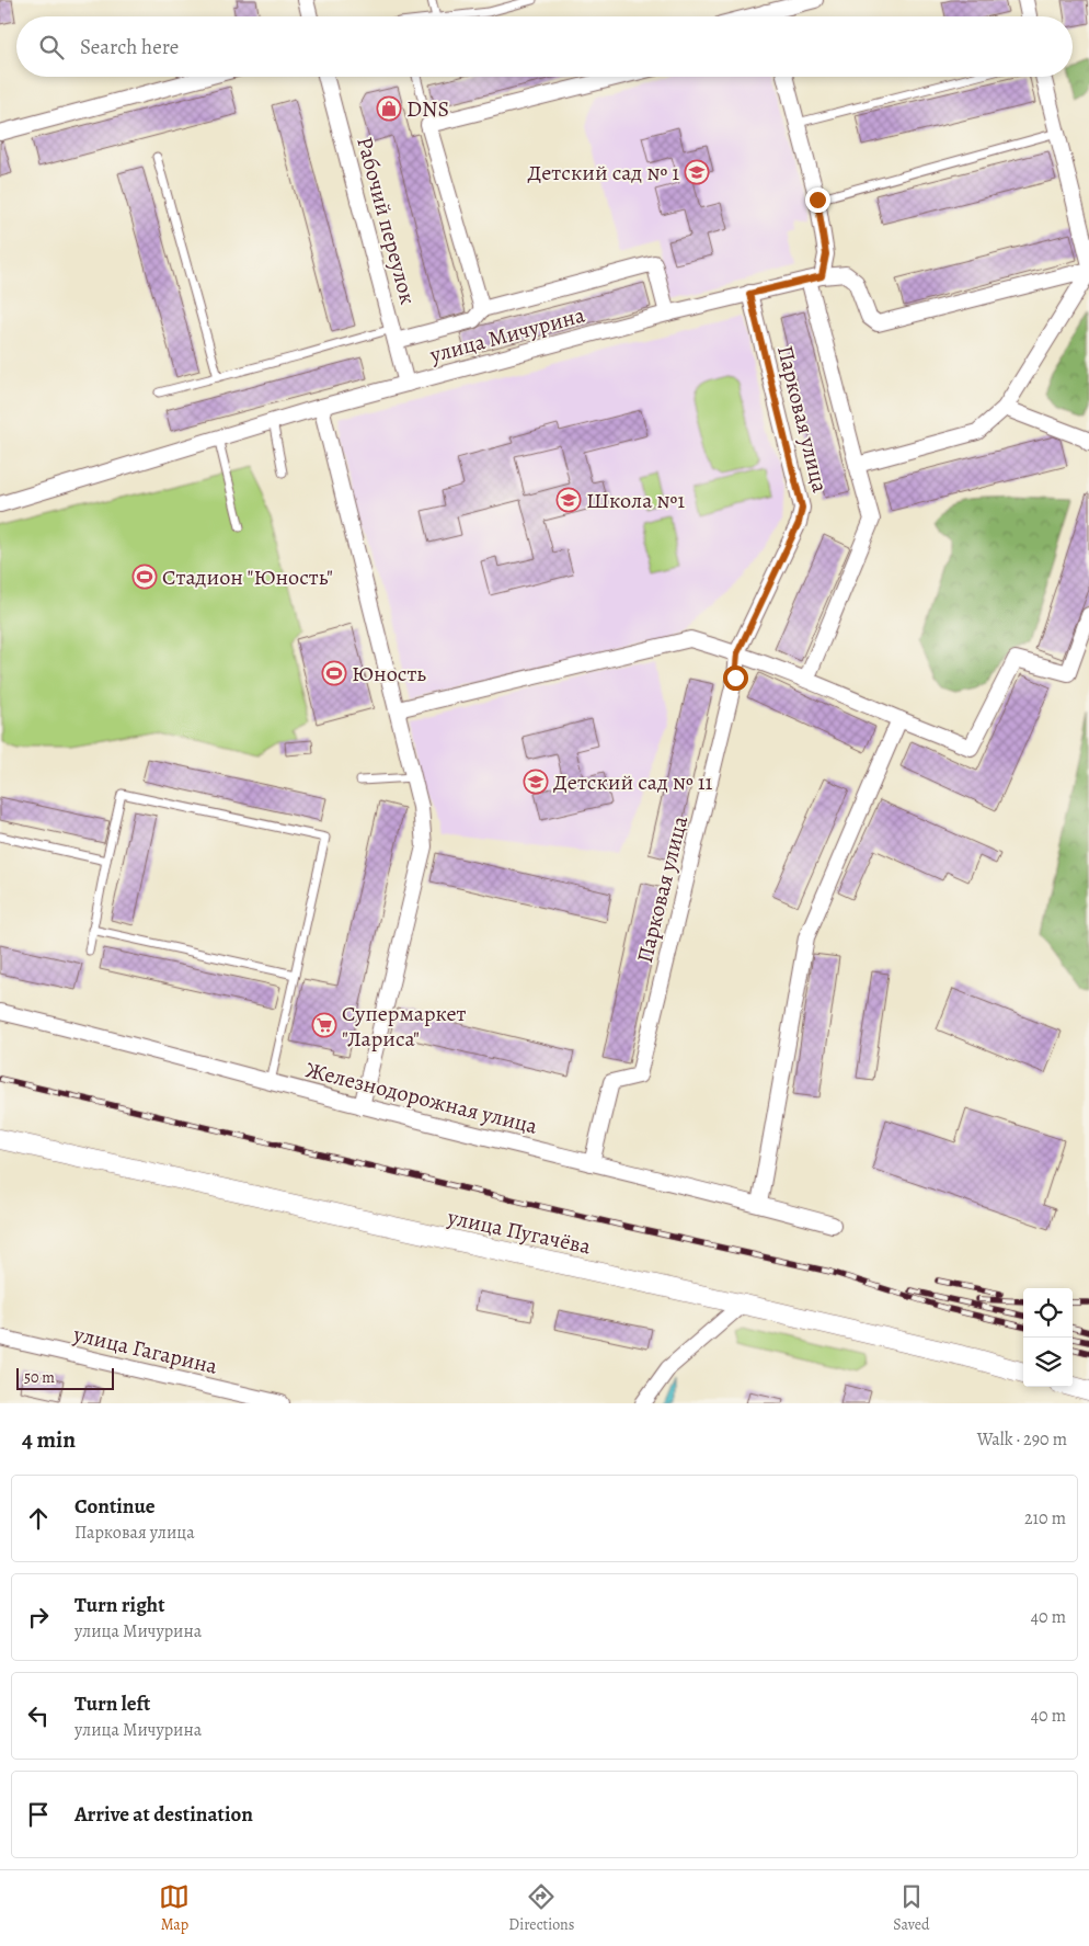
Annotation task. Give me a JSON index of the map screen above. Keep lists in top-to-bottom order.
{
  "streets": {
    "street": [
      "Рабочий переулок",
      "улица Мичурина",
      "Парковая улица",
      "Железнодорожная улица",
      "улица Пугачёва",
      "улица Гагарина"
    ]
  },
  "crossings": [
    ["Рабочий переулок", "улица Мичурина"],
    ["улица Мичурина", "Парковая улица"],
    ["Парковая улица", "Железнодорожная улица"]
  ],
  "places": {
    "shop": ["DNS"],
    "school or university": ["Детский сад № 1", "Школа №1", "Детский сад № 11"],
    "sports": ["Стадион \"Юность\"", "Юность"],
    "supermarket": ["Супермаркет \"Лариса\""]
  },
  "scale_bar": "50 m",
  "page": {
    "search": "Search here",
    "scale": "50 m",
    "heading": ["4 min", "Walk · 290 m"],
    "list": [
      ["Continue", "Парковая улица", "210 m"],
      ["Turn right", "улица Мичурина", "40 m"],
      ["Turn left", "улица Мичурина", "40 m"],
      "Arrive at destination"
    ],
    "nav": ["Map", "Directions", "Saved"]
  }
}
